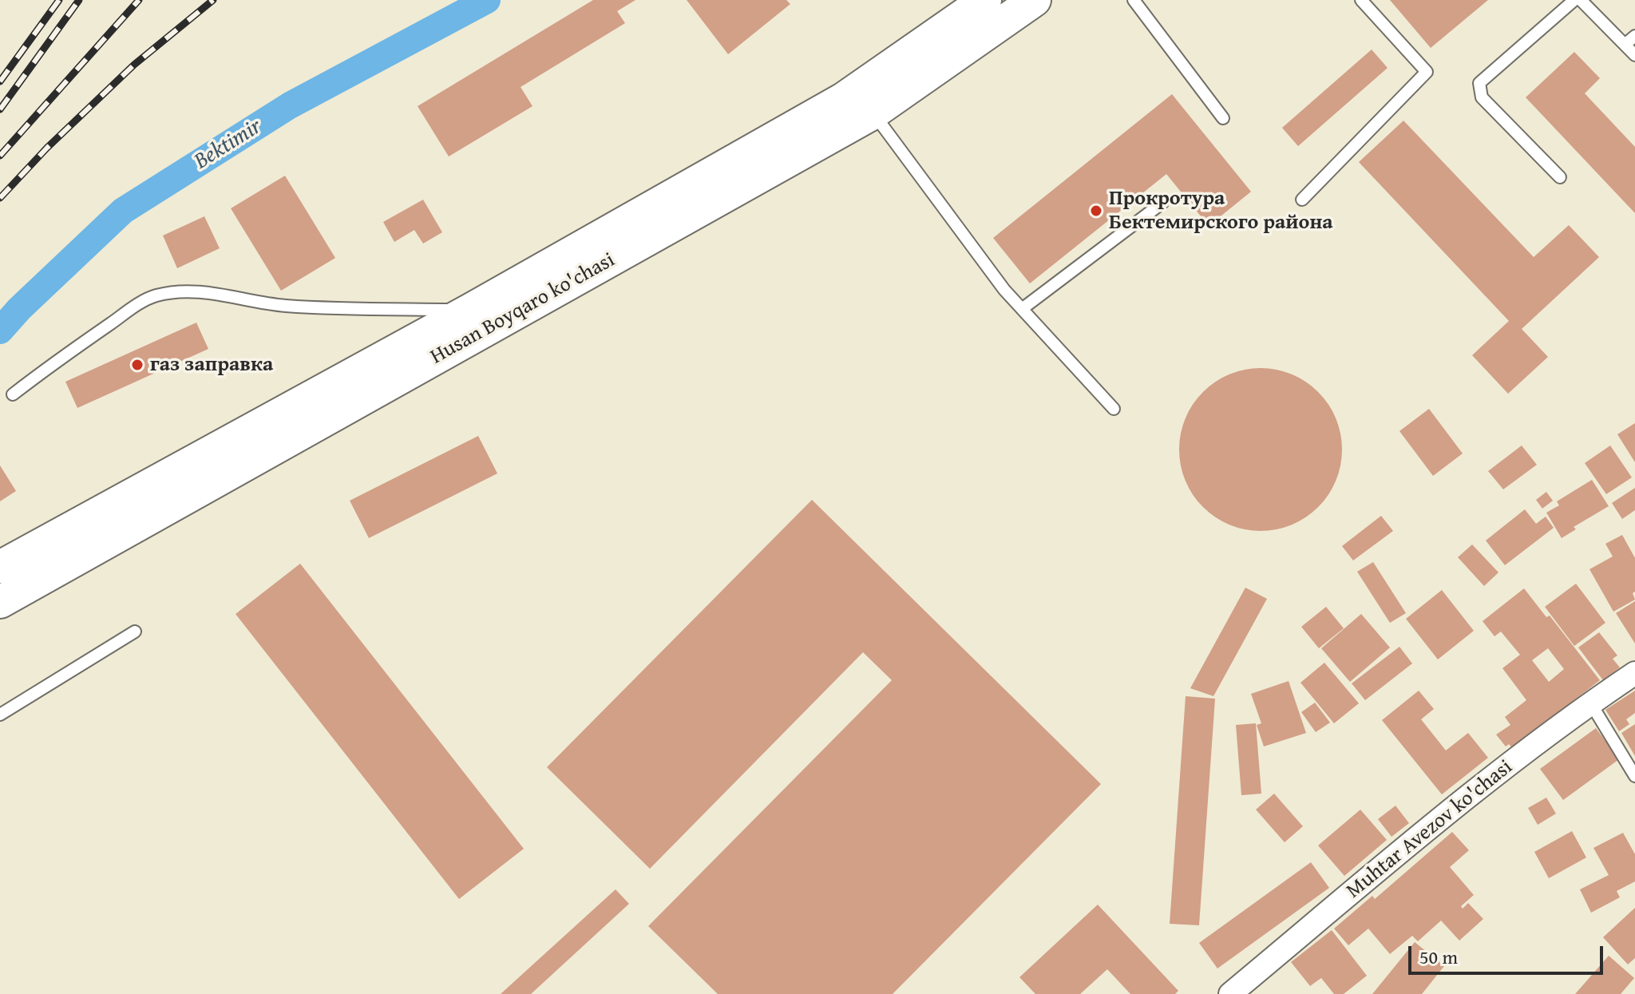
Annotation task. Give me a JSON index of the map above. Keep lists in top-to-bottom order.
{
  "streets": {
    "main road": ["Husan Boyqaro ko'chasi"],
    "street": ["Muhtar Avezov ko'chasi"]
  },
  "water": ["Bektimir"],
  "places": ["Прокротура Бектемирского района", "газ заправка"],
  "scale_bar": "50 m"
}
